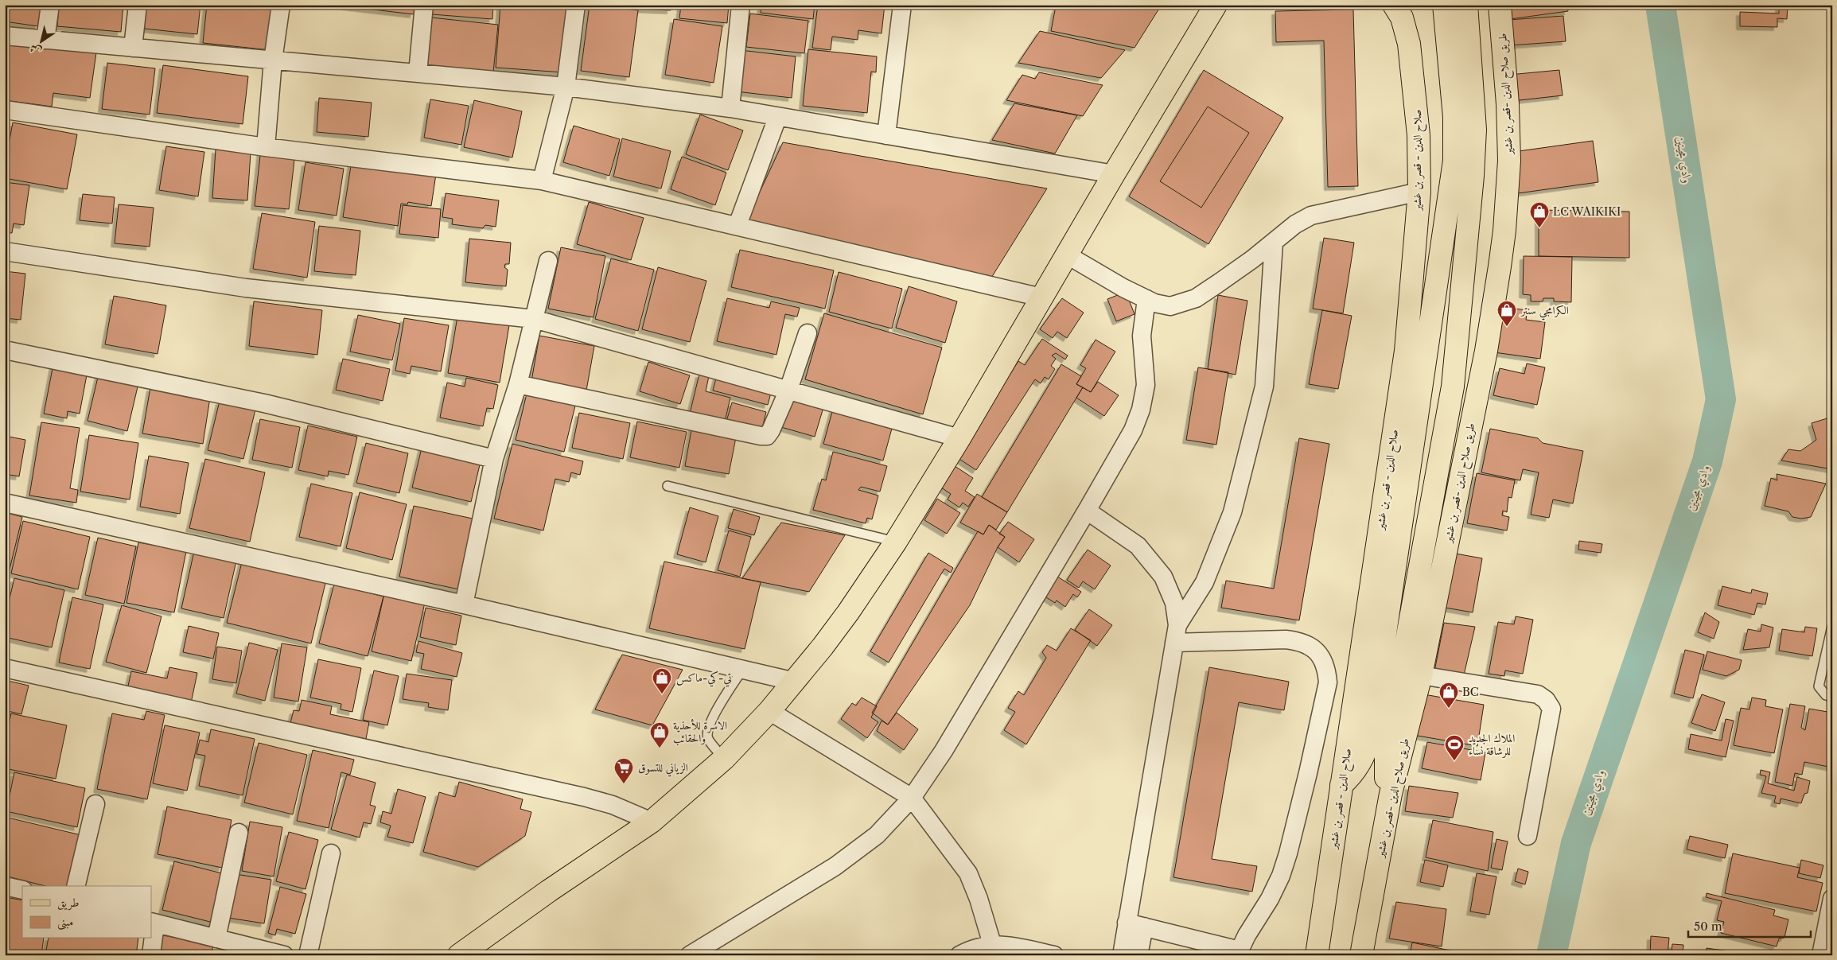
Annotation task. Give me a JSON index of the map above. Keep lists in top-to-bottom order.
{
  "streets": {
    "main road": ["طريق صلاح الدين -قصر بن غشير", "صلاح الدين - قصر بن غشير"]
  },
  "water": ["وادي مجينين"],
  "places": {
    "shop": [
      "LC WAIKIKI",
      "الكرامجي سنتر",
      "تي-كي-ماكس",
      "BC",
      "الاسرة للأحذية والحقائب"
    ],
    "sports": ["الملاك الجديد للرشاقة نساء"],
    "supermarket": ["الزياني للتسوق"]
  },
  "legend": ["طريق", "مبنى"],
  "scale_bar": "50 m",
  "north": "bottom left"
}
